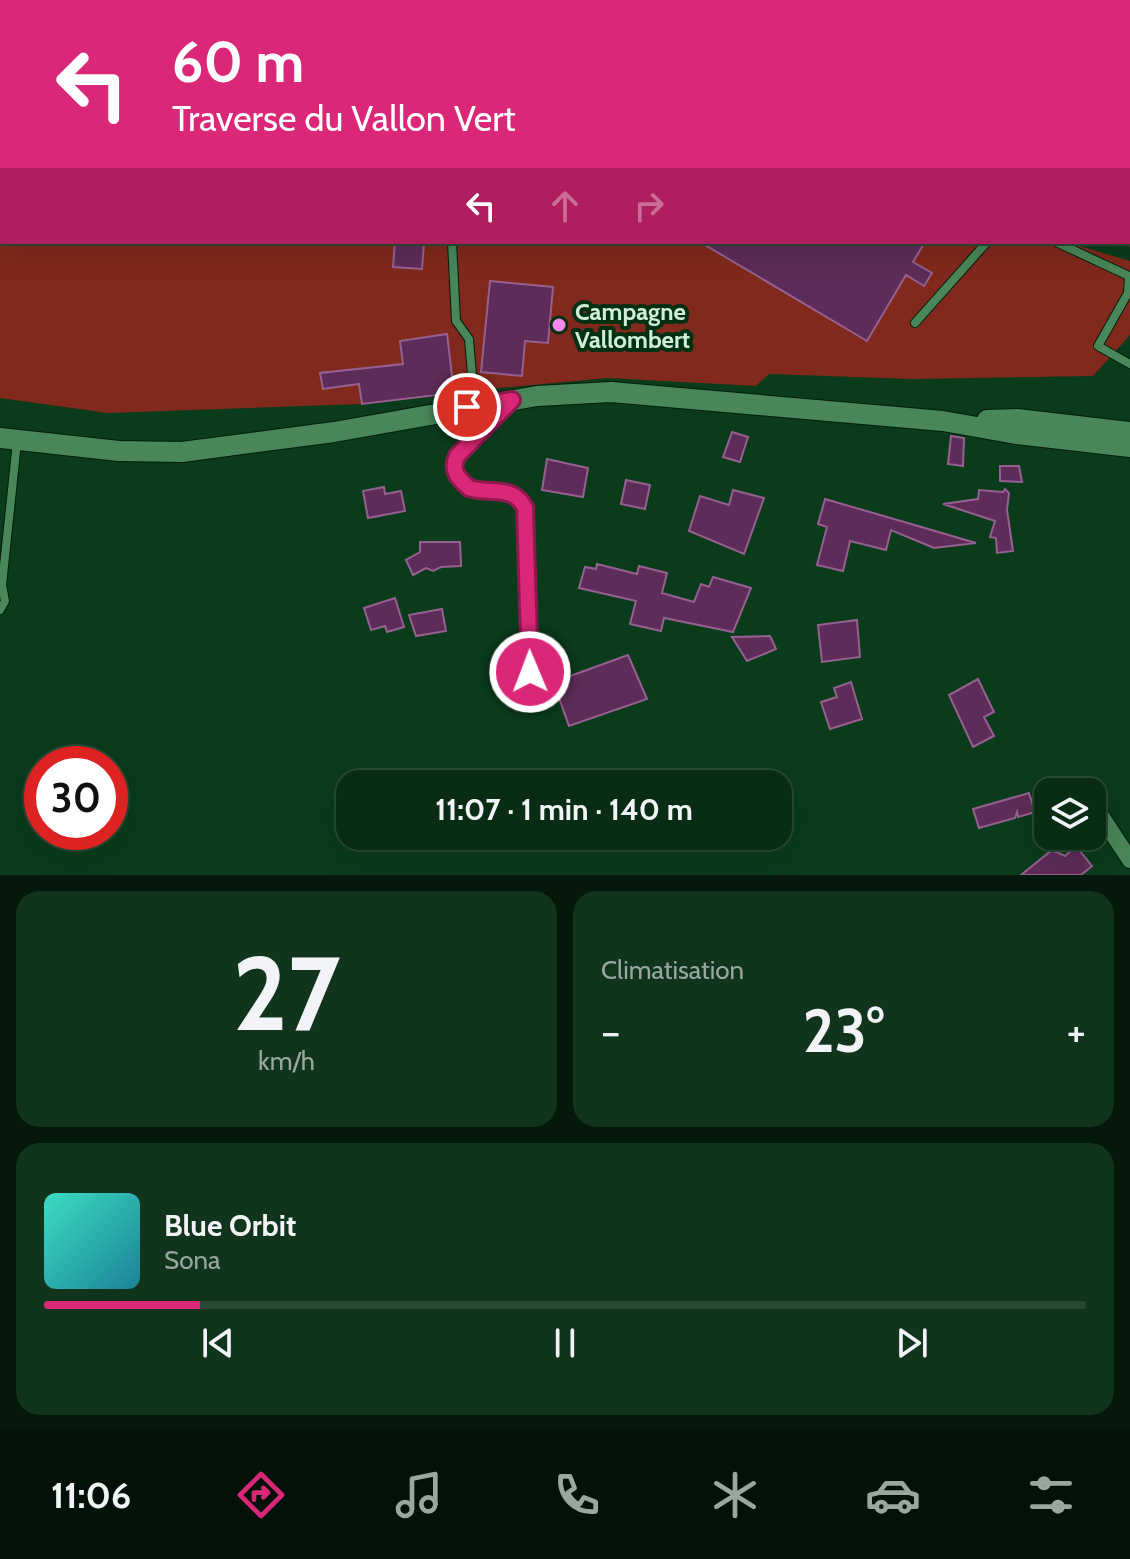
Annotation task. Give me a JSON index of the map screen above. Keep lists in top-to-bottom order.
{
  "places": ["Campagne Vallombert"],
  "page": {
    "turn": ["60 m", "Traverse du Vallon Vert"],
    "limit": "30",
    "trip": "11:07 · 1 min · 140 m",
    "tile": [
      ["27", "km/h"],
      "Climatisation"
    ],
    "heat": ["−", "23°", "+"],
    "song": ["Blue Orbit", "Sona"],
    "tabs": "11:06"
  }
}
